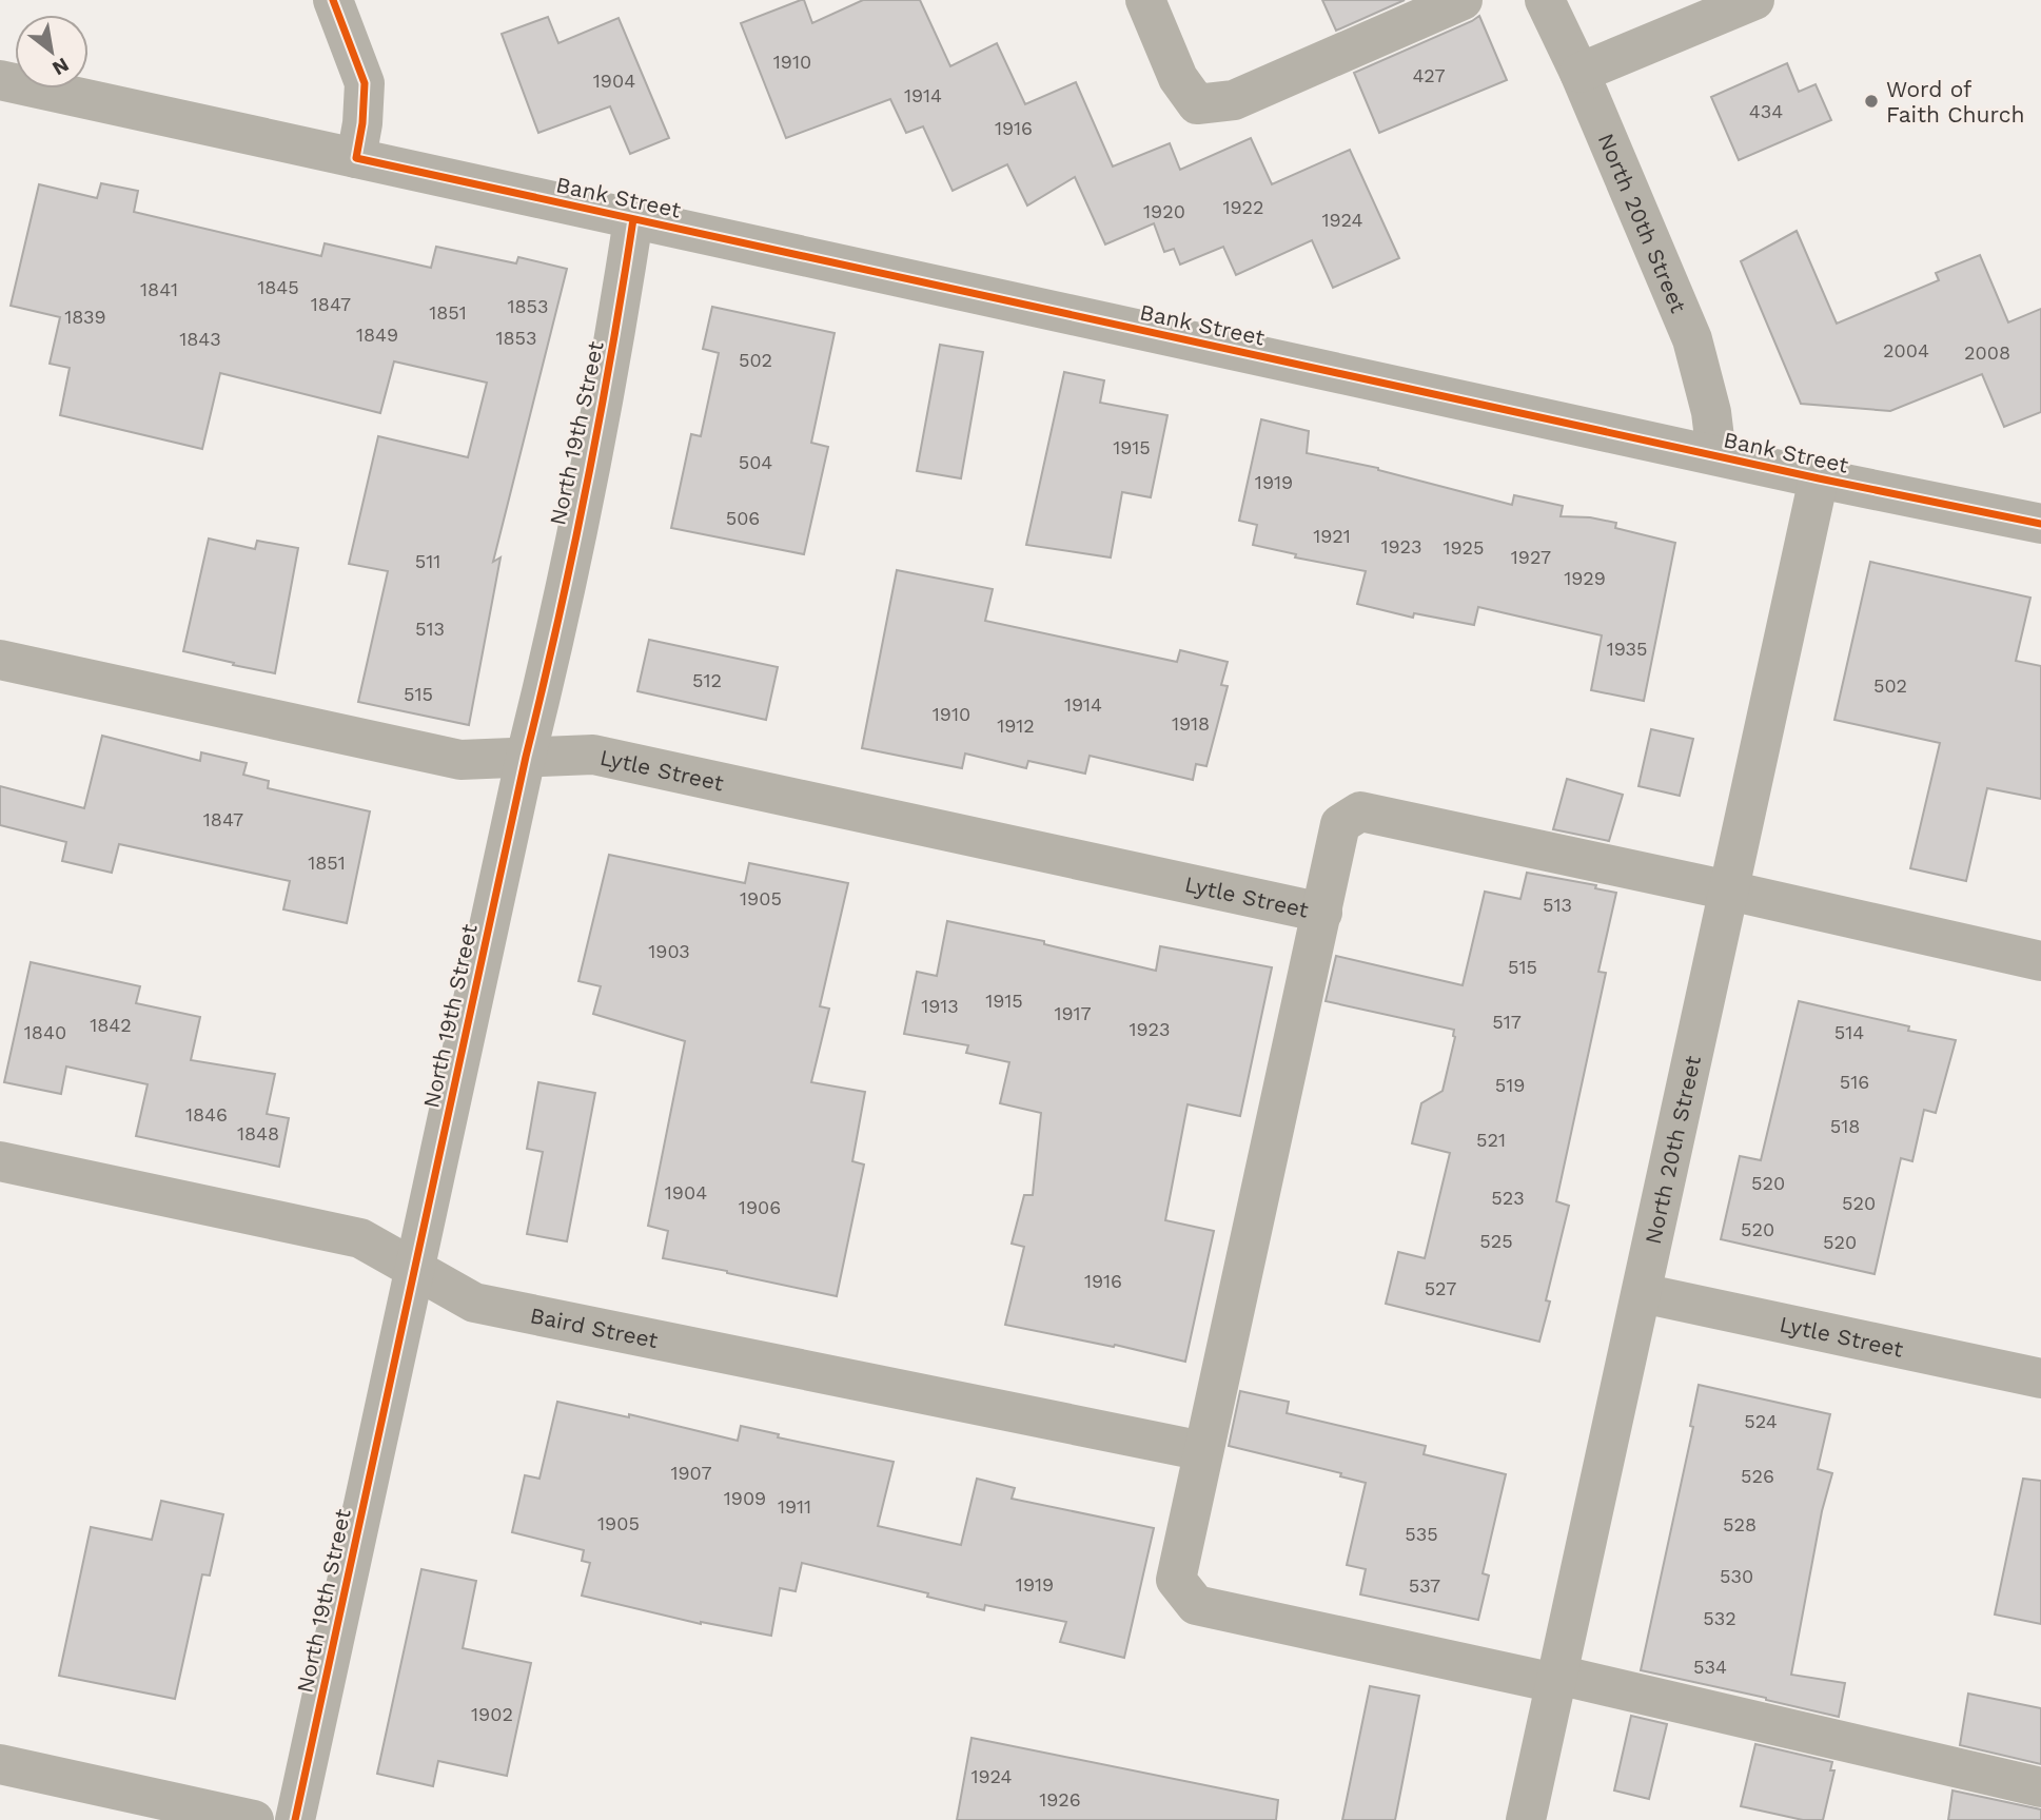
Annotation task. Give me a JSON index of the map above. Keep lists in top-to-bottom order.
{
  "streets": {
    "street": [
      "Bank Street",
      "North 20th Street",
      "North 19th Street",
      "Lytle Street",
      "Baird Street"
    ]
  },
  "crossings": [
    ["Bank Street", "North 20th Street"],
    ["Bank Street", "North 19th Street"],
    ["North 20th Street", "Lytle Street"],
    ["North 19th Street", "Lytle Street"],
    ["North 19th Street", "Baird Street"]
  ],
  "places": ["Word of Faith Church"],
  "house_numbers": [
    "1910",
    "427",
    "1904",
    "1914",
    "434",
    "1916",
    "1922",
    "1920",
    "1924",
    "1845",
    "1841",
    "1847",
    "1853",
    "1851",
    "1839",
    "1849",
    "1853",
    "1843",
    "2004",
    "2008",
    "502",
    "1915",
    "504",
    "1919",
    "506",
    "1921",
    "1923",
    "1925",
    "1927",
    "511",
    "1929",
    "513",
    "1935",
    "512",
    "502",
    "515",
    "1914",
    "1910",
    "1918",
    "1912",
    "1847",
    "1851",
    "1905",
    "513",
    "1903",
    "515",
    "1915",
    "1913",
    "1917",
    "517",
    "1842",
    "1923",
    "1840",
    "514",
    "516",
    "519",
    "1846",
    "518",
    "1848",
    "521",
    "520",
    "1904",
    "523",
    "520",
    "1906",
    "520",
    "525",
    "520",
    "1916",
    "527",
    "524",
    "1907",
    "526",
    "1909",
    "1911",
    "1905",
    "528",
    "535",
    "530",
    "1919",
    "537",
    "532",
    "534",
    "1902",
    "1924",
    "1926"
  ],
  "north": "bottom right"
}
